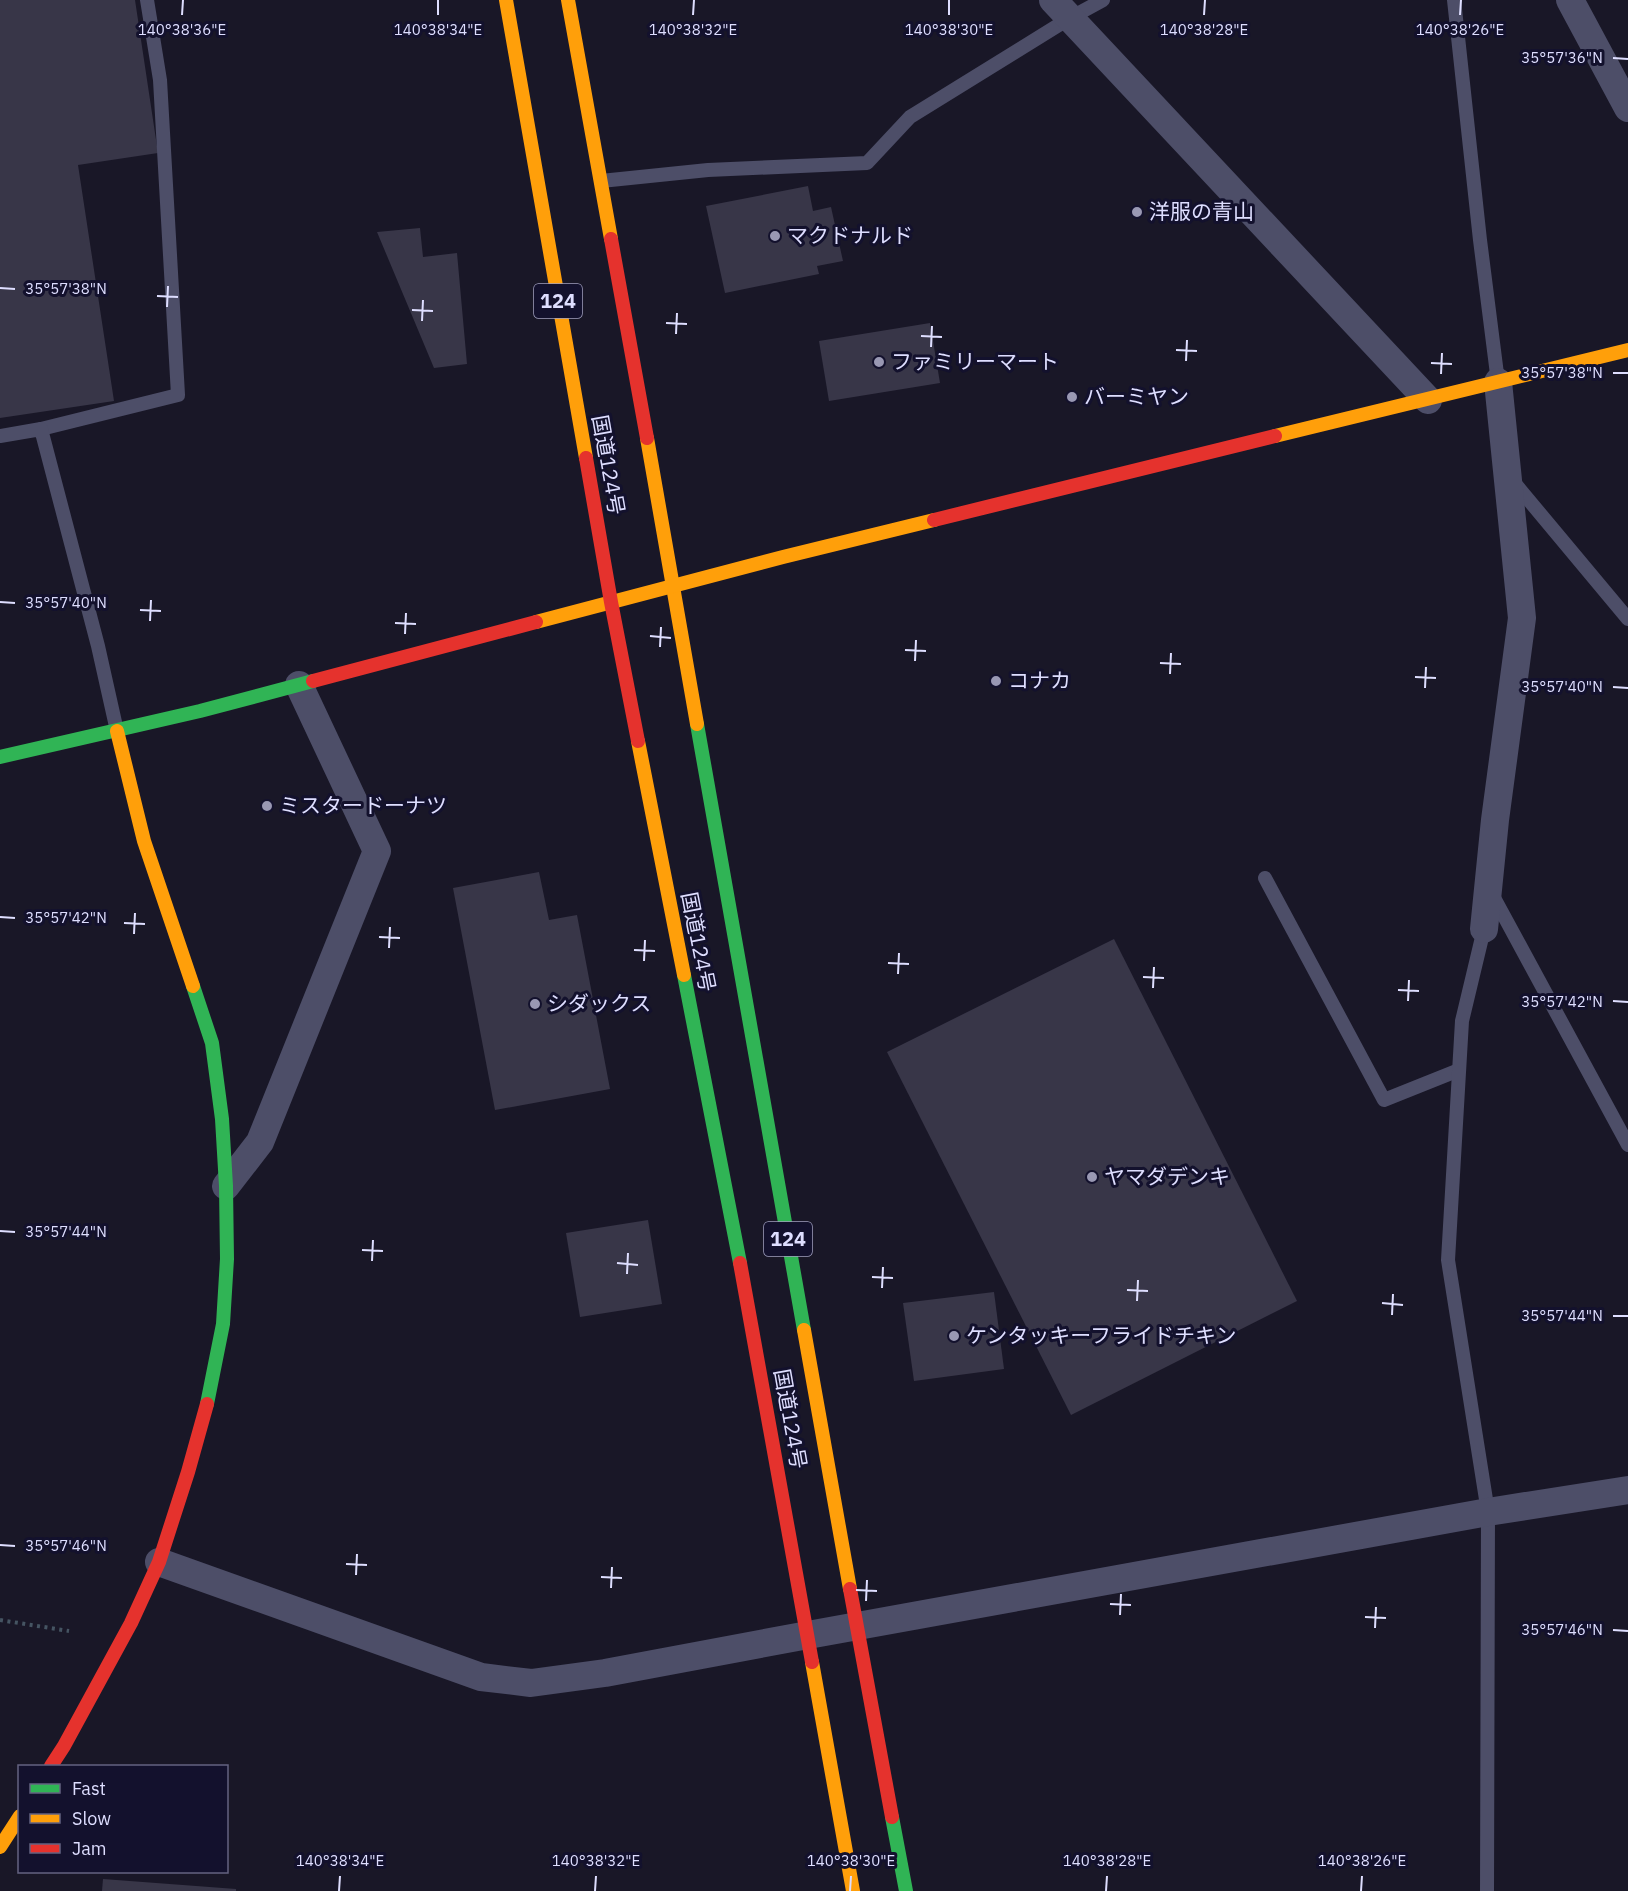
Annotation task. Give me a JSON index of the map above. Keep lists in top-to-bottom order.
{
  "streets": {
    "main road": ["124", "国道124号"]
  },
  "places": [
    "洋服の青山",
    "マクドナルド",
    "ファミリーマート",
    "バーミヤン",
    "コナカ",
    "ミスタードーナツ",
    "シダックス",
    "ヤマダデンキ",
    "ケンタッキーフライドチキン"
  ],
  "legend": ["Fast", "Slow", "Jam"],
  "coordinates": [
    "140°38'36\"E",
    "140°38'34\"E",
    "140°38'32\"E",
    "140°38'30\"E",
    "140°38'28\"E",
    "140°38'26\"E",
    "35°57'36\"N",
    "35°57'38\"N",
    "35°57'40\"N",
    "35°57'42\"N",
    "35°57'44\"N",
    "35°57'46\"N"
  ]
}
